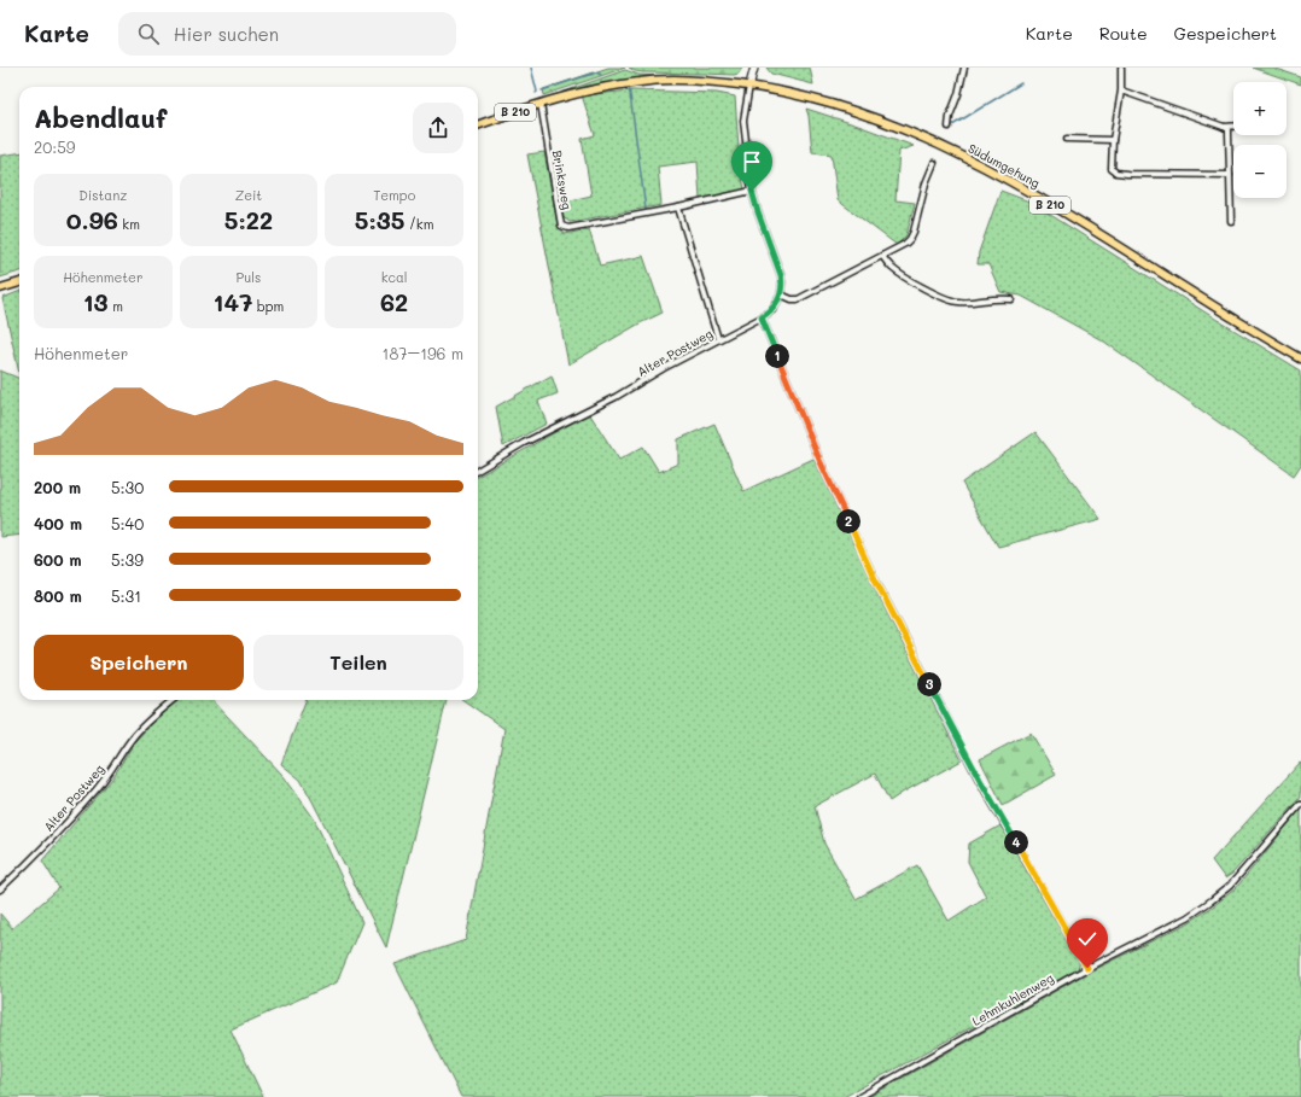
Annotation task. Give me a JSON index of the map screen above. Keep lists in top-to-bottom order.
{
  "streets": {
    "main road": ["B 210", "Südumgehung"],
    "street": ["Brinksweg", "Alter Postweg", "Lehmkuhlenweg"]
  },
  "crossings": [
    ["B 210", "Südumgehung"],
    ["B 210", "Brinksweg"]
  ],
  "page": {
    "header": "Karte",
    "search": "Hier suchen",
    "nav": ["Karte", "Route", "Gespeichert"],
    "map_buttons": ["+", "−"],
    "heading": ["Abendlauf", "20:59"],
    "stats": [
      ["Distanz", "0.96 km"],
      ["Zeit", "5:22"],
      ["Tempo", "5:35 /km"],
      ["Höhenmeter", "13 m"],
      ["Puls", "147 bpm"],
      ["kcal", "62"]
    ],
    "chart": ["Höhenmeter", "187–196 m"],
    "pins": [
      "1",
      "2",
      "3",
      "4"
    ],
    "list": [
      {
        "name": "200 m",
        "note": "5:30"
      },
      {
        "name": "400 m",
        "note": "5:40"
      },
      {
        "name": "600 m",
        "note": "5:39"
      },
      {
        "name": "800 m",
        "note": "5:31"
      }
    ],
    "buttons": ["Speichern", "Teilen"]
  }
}
